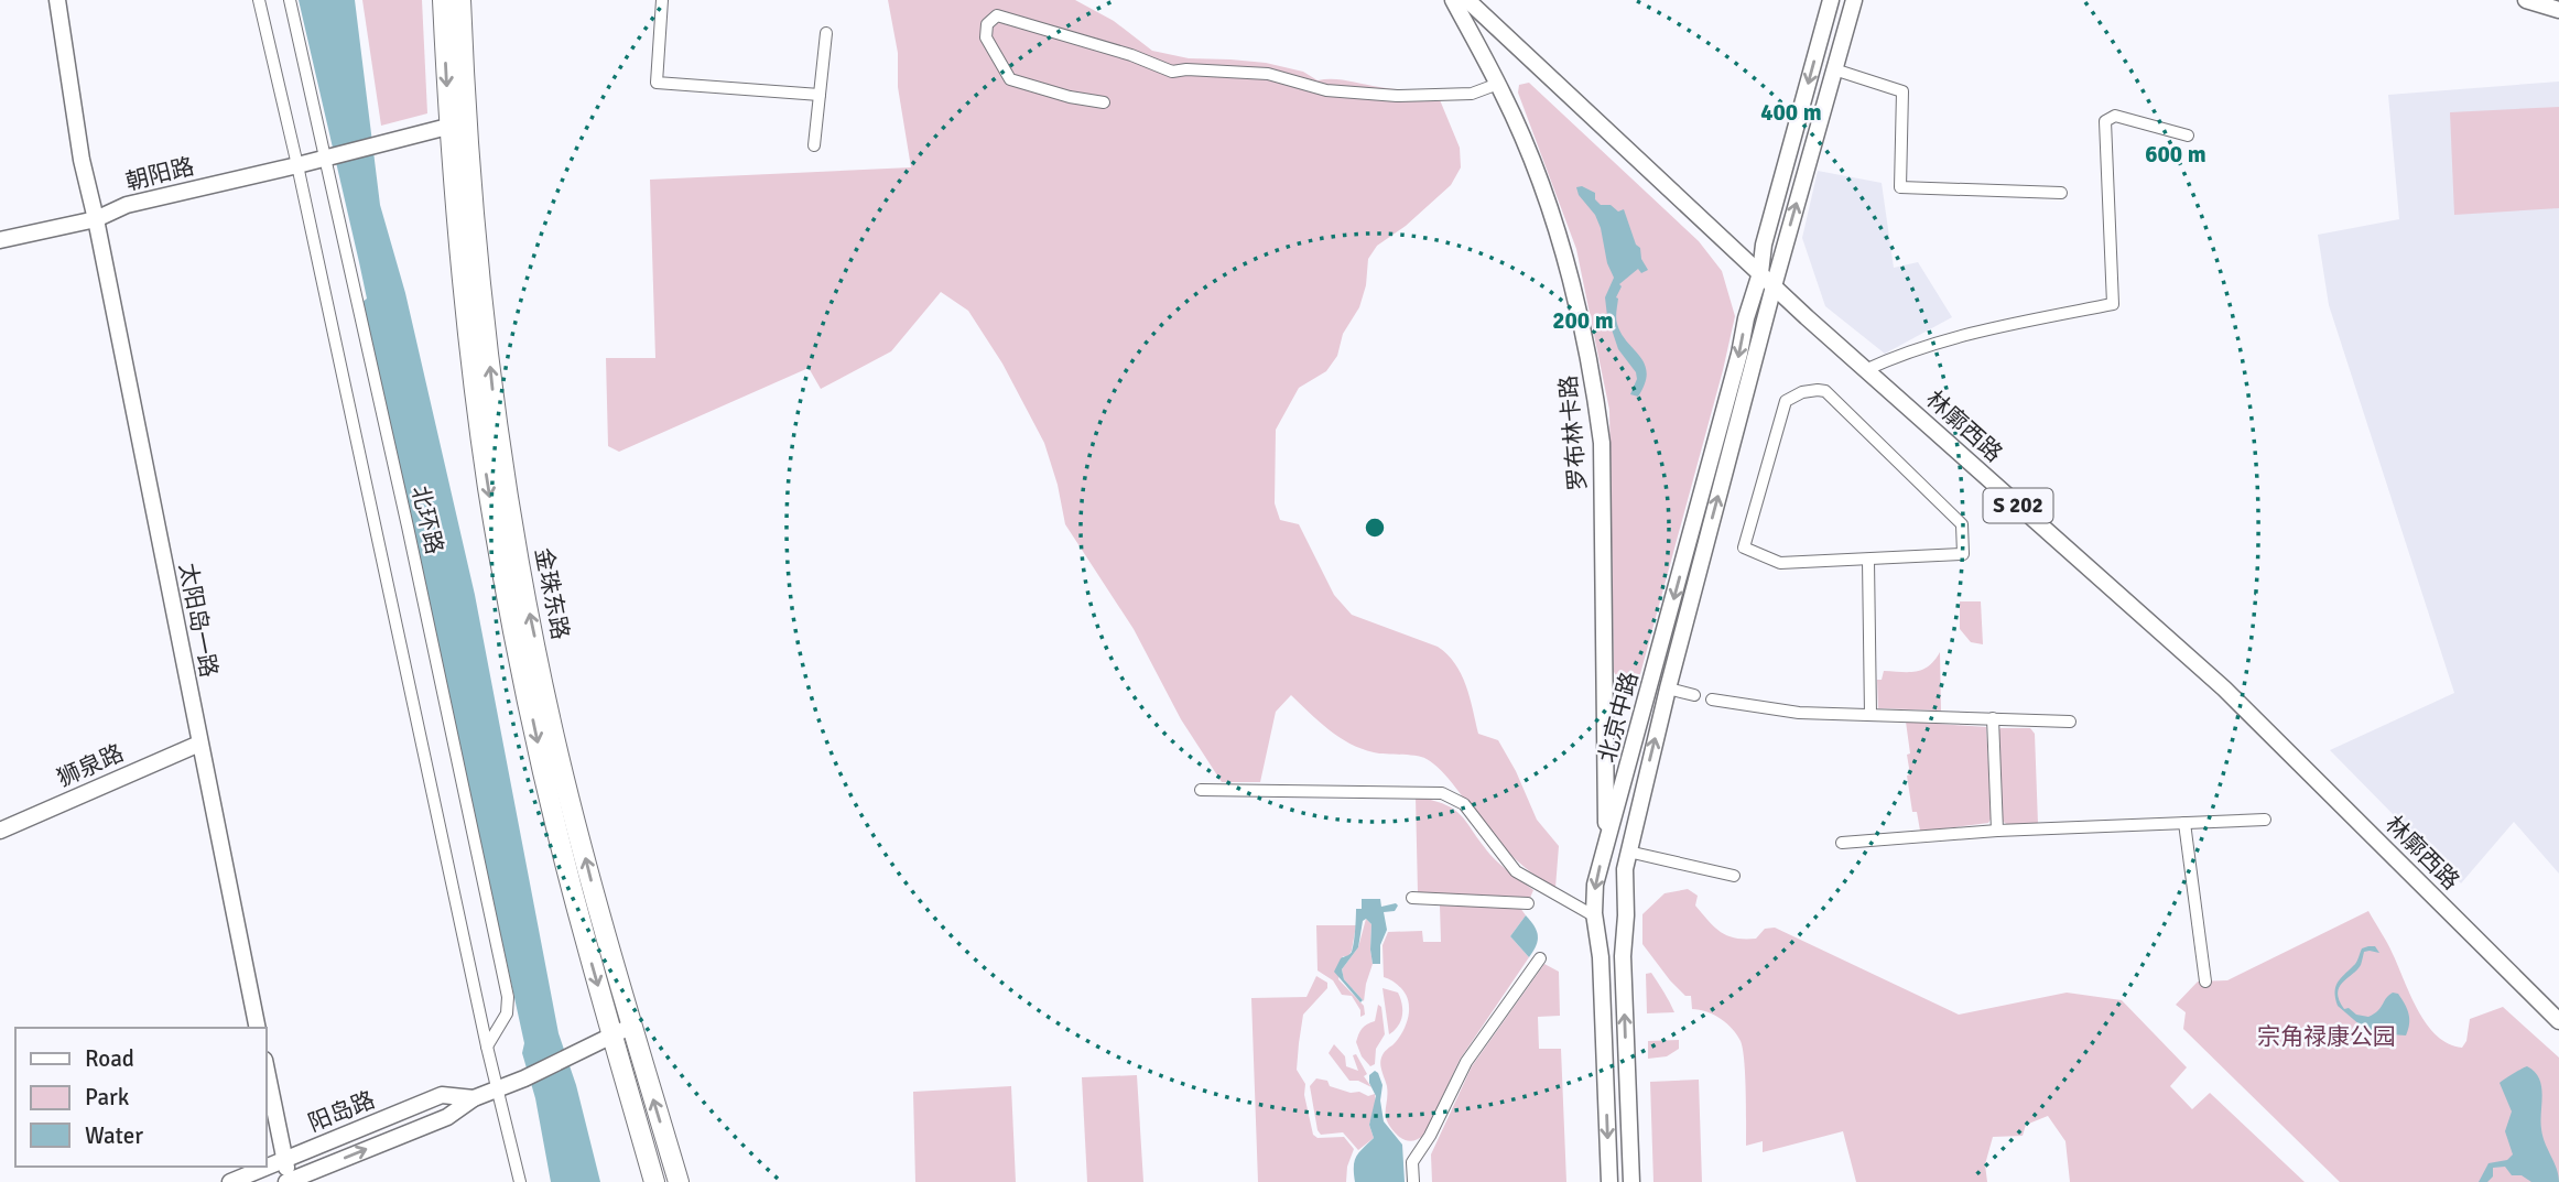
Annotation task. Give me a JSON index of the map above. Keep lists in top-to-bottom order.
{
  "streets": {
    "highway": ["金珠东路"],
    "main road": [
      "朝阳路",
      "林廓西路",
      "罗布林卡路",
      "S 202",
      "太阳岛一路",
      "北京中路",
      "狮泉路",
      "阳岛路"
    ],
    "street": ["北环路"]
  },
  "crossings": [
    ["朝阳路", "北环路"],
    ["朝阳路", "金珠东路"],
    ["朝阳路", "太阳岛一路"],
    ["林廓西路", "北京中路"],
    ["罗布林卡路", "北京中路"],
    ["金珠东路", "阳岛路"],
    ["太阳岛一路", "狮泉路"]
  ],
  "parks": ["宗角禄康公园"],
  "legend": ["Road", "Park", "Water"],
  "rings": ["400 m", "600 m", "200 m"]
}
